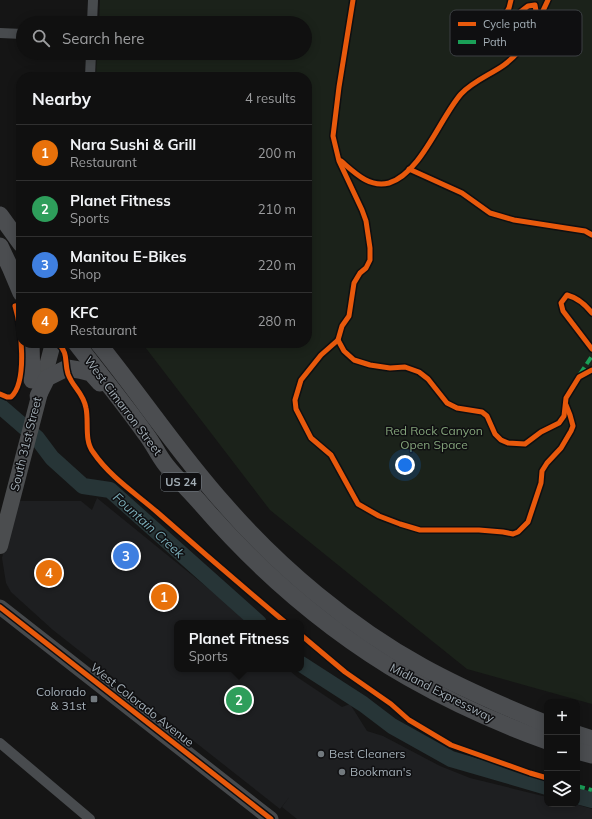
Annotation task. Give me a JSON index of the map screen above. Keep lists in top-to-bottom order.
{
  "streets": {
    "highway": ["West Cimarron Street", "US 24", "Midland Expressway"],
    "main road": ["South 31st Street", "West Colorado Avenue"]
  },
  "crossings": [
    ["West Cimarron Street", "Midland Expressway"]
  ],
  "water": ["Fountain Creek"],
  "parks": ["Red Rock Canyon Open Space"],
  "places": {
    "transit": ["Colorado & 31st"],
    "other": ["Best Cleaners", "Bookman's"]
  },
  "legend": ["Cycle path", "Path"],
  "page": {
    "search": "Search here",
    "heading": ["Nearby", "4 results"],
    "list": [
      {
        "mark": "1",
        "name": "Nara Sushi & Grill",
        "note": "Restaurant",
        "value": "200 m"
      },
      {
        "mark": "2",
        "name": "Planet Fitness",
        "note": "Sports",
        "value": "210 m"
      },
      {
        "mark": "3",
        "name": "Manitou E-Bikes",
        "note": "Shop",
        "value": "220 m"
      },
      {
        "mark": "4",
        "name": "KFC",
        "note": "Restaurant",
        "value": "280 m"
      }
    ],
    "pins": [
      "3",
      "4",
      "1",
      "2"
    ],
    "popup": ["Planet Fitness", "Sports"],
    "map_buttons": ["+", "−"]
  }
}
